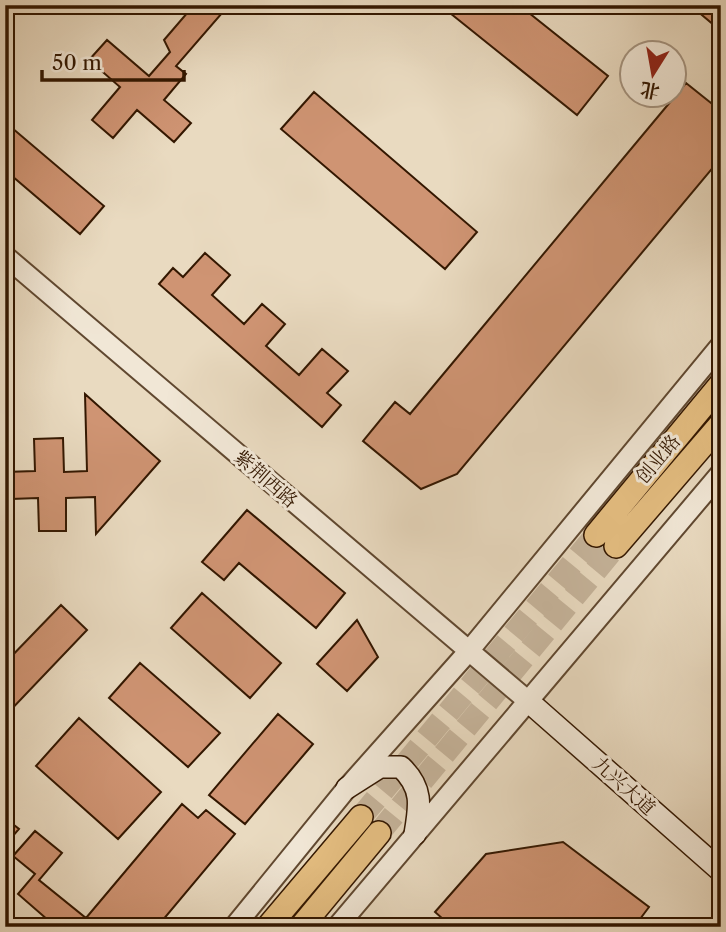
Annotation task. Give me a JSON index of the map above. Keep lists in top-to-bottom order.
{
  "streets": {
    "main road": ["创业路", "九兴大道"],
    "street": ["紫荆西路"]
  },
  "crossings": [
    ["紫荆西路", "九兴大道"]
  ],
  "scale_bar": "50 m",
  "north": "bottom"
}
